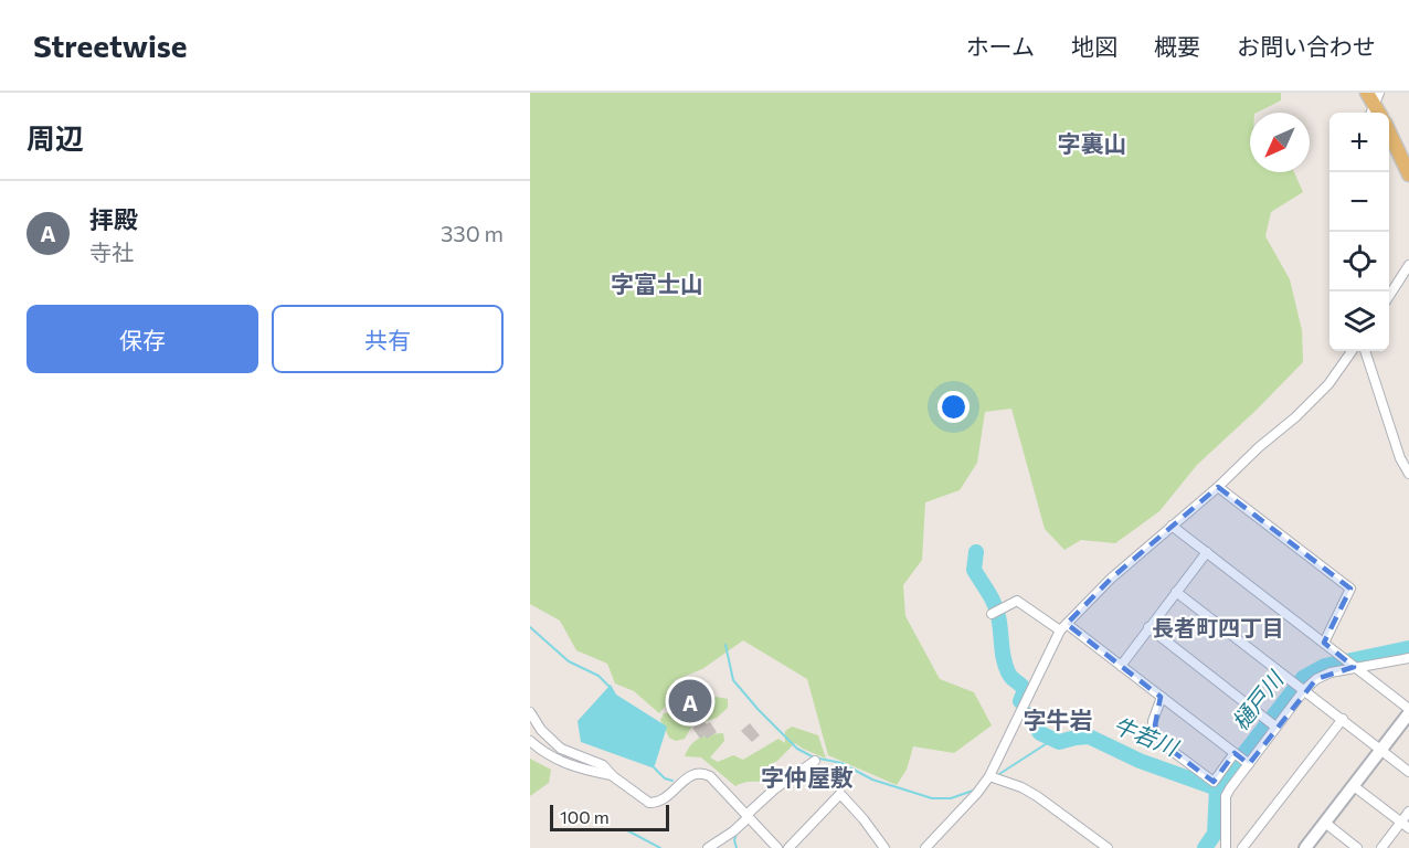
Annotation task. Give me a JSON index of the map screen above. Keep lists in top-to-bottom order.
{
  "districts": [
    "字裏山",
    "字富士山",
    "長者町四丁目",
    "字牛岩",
    "字仲屋敷"
  ],
  "water": ["樋戸川", "牛若川"],
  "scale_bar": "100 m",
  "north": "bottom left",
  "page": {
    "header": "Streetwise",
    "nav": [
      "ホーム",
      "地図",
      "概要",
      "お問い合わせ"
    ],
    "heading": "周辺",
    "map_buttons": ["+", "−"],
    "list": [
      {
        "mark": "A",
        "name": "拝殿",
        "note": "寺社",
        "value": "330 m"
      }
    ],
    "buttons": ["保存", "共有"],
    "pins": "A",
    "scale": "100 m"
  }
}
